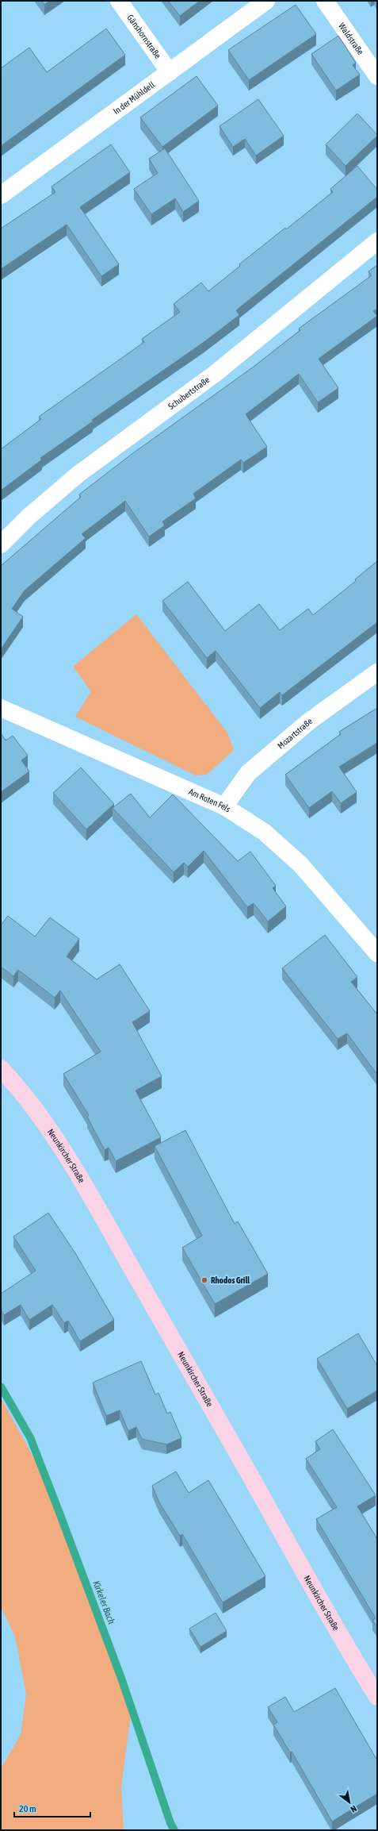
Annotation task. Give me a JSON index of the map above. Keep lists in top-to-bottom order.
{
  "streets": {
    "main road": ["Neunkircher Straße"],
    "street": [
      "Gänshornstraße",
      "Waldstraße",
      "In der Mühldell",
      "Schubertstraße",
      "Mozartstraße",
      "Am Roten Fels"
    ]
  },
  "crossings": [
    ["Gänshornstraße", "In der Mühldell"],
    ["Mozartstraße", "Am Roten Fels"]
  ],
  "water": ["Kirkeler Bach"],
  "places": ["Rhodos Grill"],
  "scale_bar": "20 m",
  "north": "bottom right"
}
